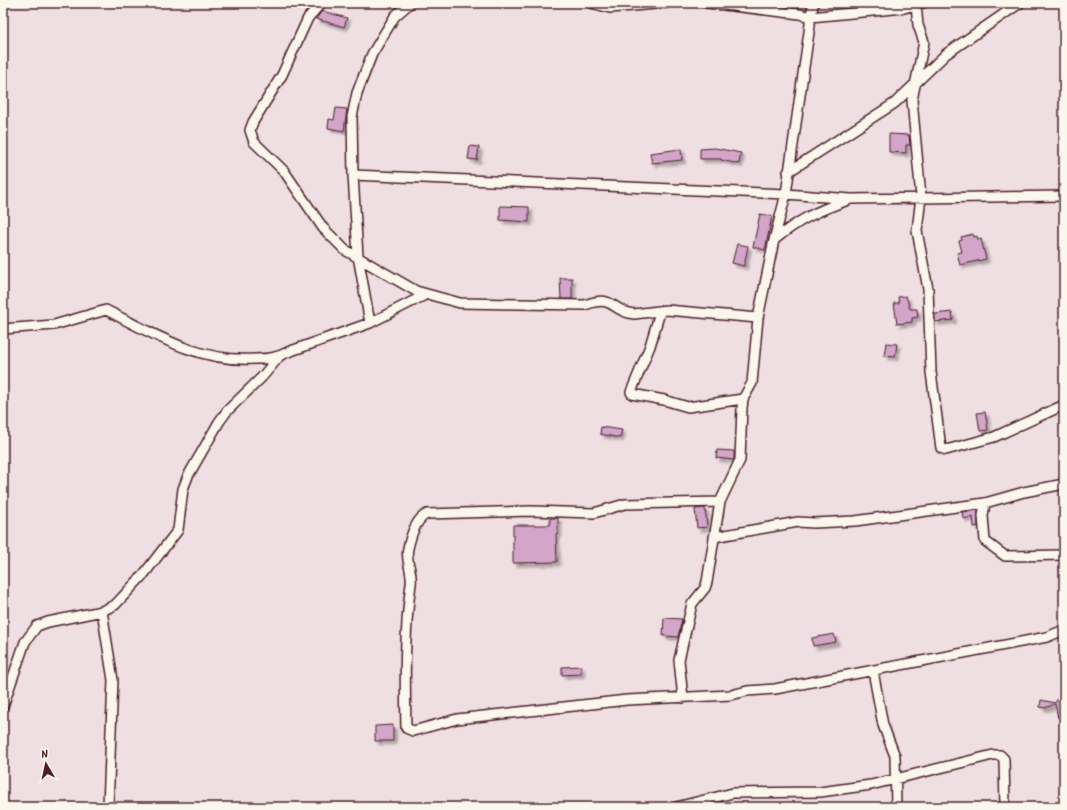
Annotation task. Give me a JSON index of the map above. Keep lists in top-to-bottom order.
{
  "north": "top"
}
